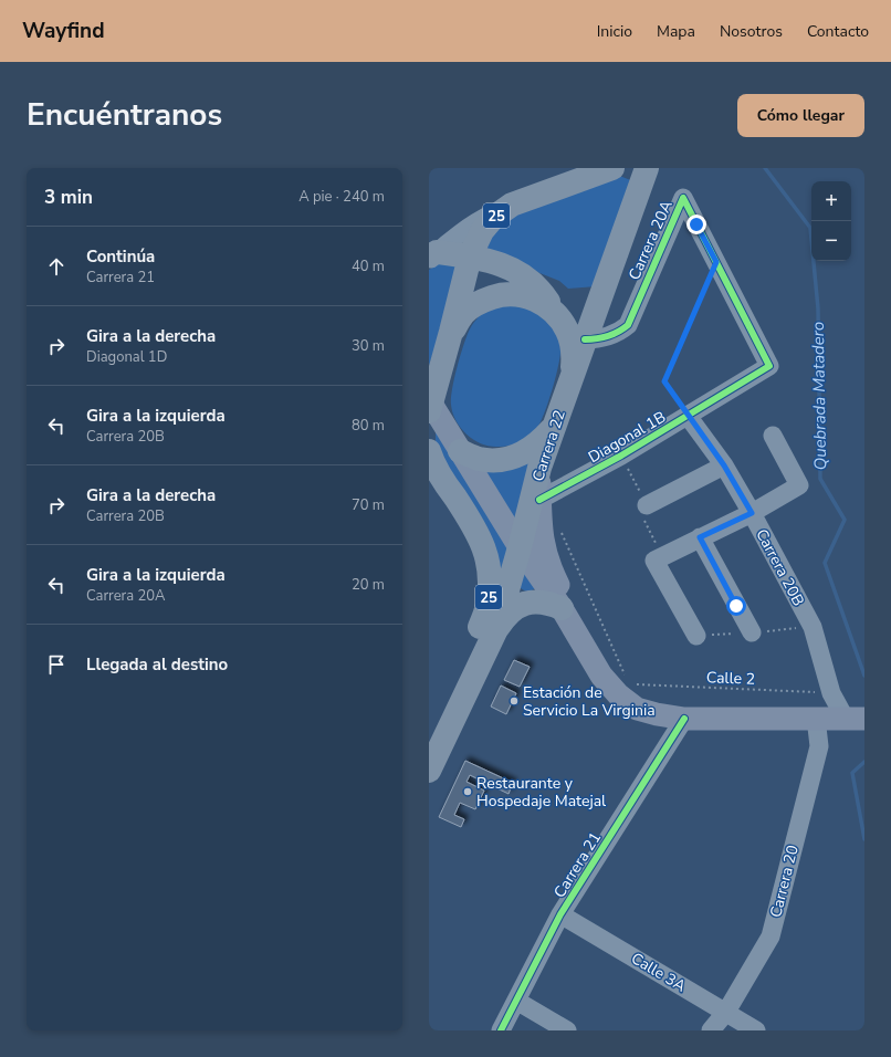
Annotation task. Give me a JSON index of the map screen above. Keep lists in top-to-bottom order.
{
  "streets": {
    "highway": ["25", "Carrera 22"],
    "street": [
      "Carrera 20A",
      "Diagonal 1B",
      "Carrera 20B",
      "Carrera 21",
      "Carrera 20",
      "Calle 3A"
    ],
    "path": ["Calle 2"]
  },
  "crossings": [
    ["25", "Carrera 22"],
    ["Carrera 20A", "Diagonal 1B"],
    ["Carrera 20A", "Carrera 22"],
    ["Diagonal 1B", "Carrera 20B"],
    ["Carrera 20B", "Calle 2"],
    ["Carrera 21", "Calle 3A"],
    ["Carrera 20", "Calle 3A"]
  ],
  "water": ["Quebrada Matadero"],
  "places": ["Estación de Servicio La Virginia", "Restaurante y Hospedaje Matejal"],
  "page": {
    "header": "Wayfind",
    "nav": [
      "Inicio",
      "Mapa",
      "Nosotros",
      "Contacto"
    ],
    "title": "Encuéntranos",
    "buttons": "Cómo llegar",
    "heading": ["3 min", "A pie · 240 m"],
    "map_buttons": ["+", "−"],
    "list": [
      ["Continúa", "Carrera 21", "40 m"],
      ["Gira a la derecha", "Diagonal 1D", "30 m"],
      ["Gira a la izquierda", "Carrera 20B", "80 m"],
      ["Gira a la derecha", "Carrera 20B", "70 m"],
      ["Gira a la izquierda", "Carrera 20A", "20 m"],
      "Llegada al destino"
    ]
  }
}
